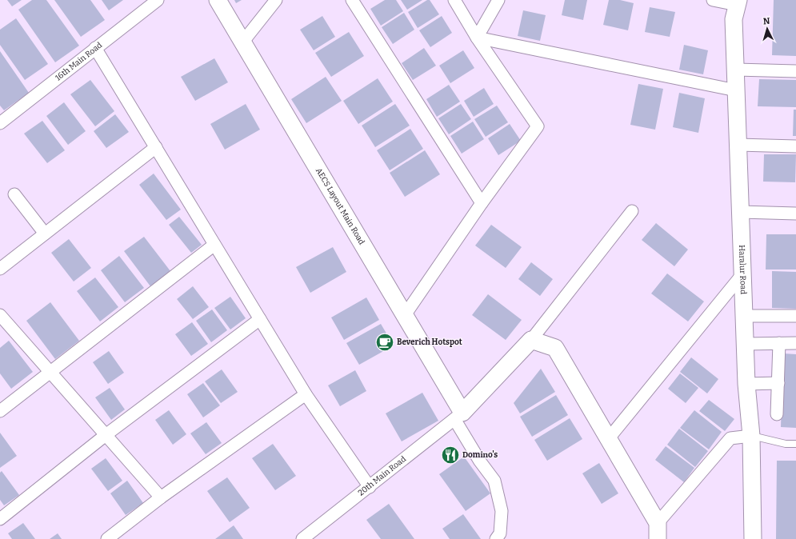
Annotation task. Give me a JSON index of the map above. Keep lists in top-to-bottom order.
{
  "streets": {
    "street": [
      "16th Main Road",
      "AECS Layout Main Road",
      "Haralur Road",
      "20th Main Road"
    ]
  },
  "crossings": [
    ["AECS Layout Main Road", "20th Main Road"]
  ],
  "places": {
    "cafe": ["Beverich Hotspot"],
    "restaurant": ["Domino's"]
  },
  "north": "top"
}
